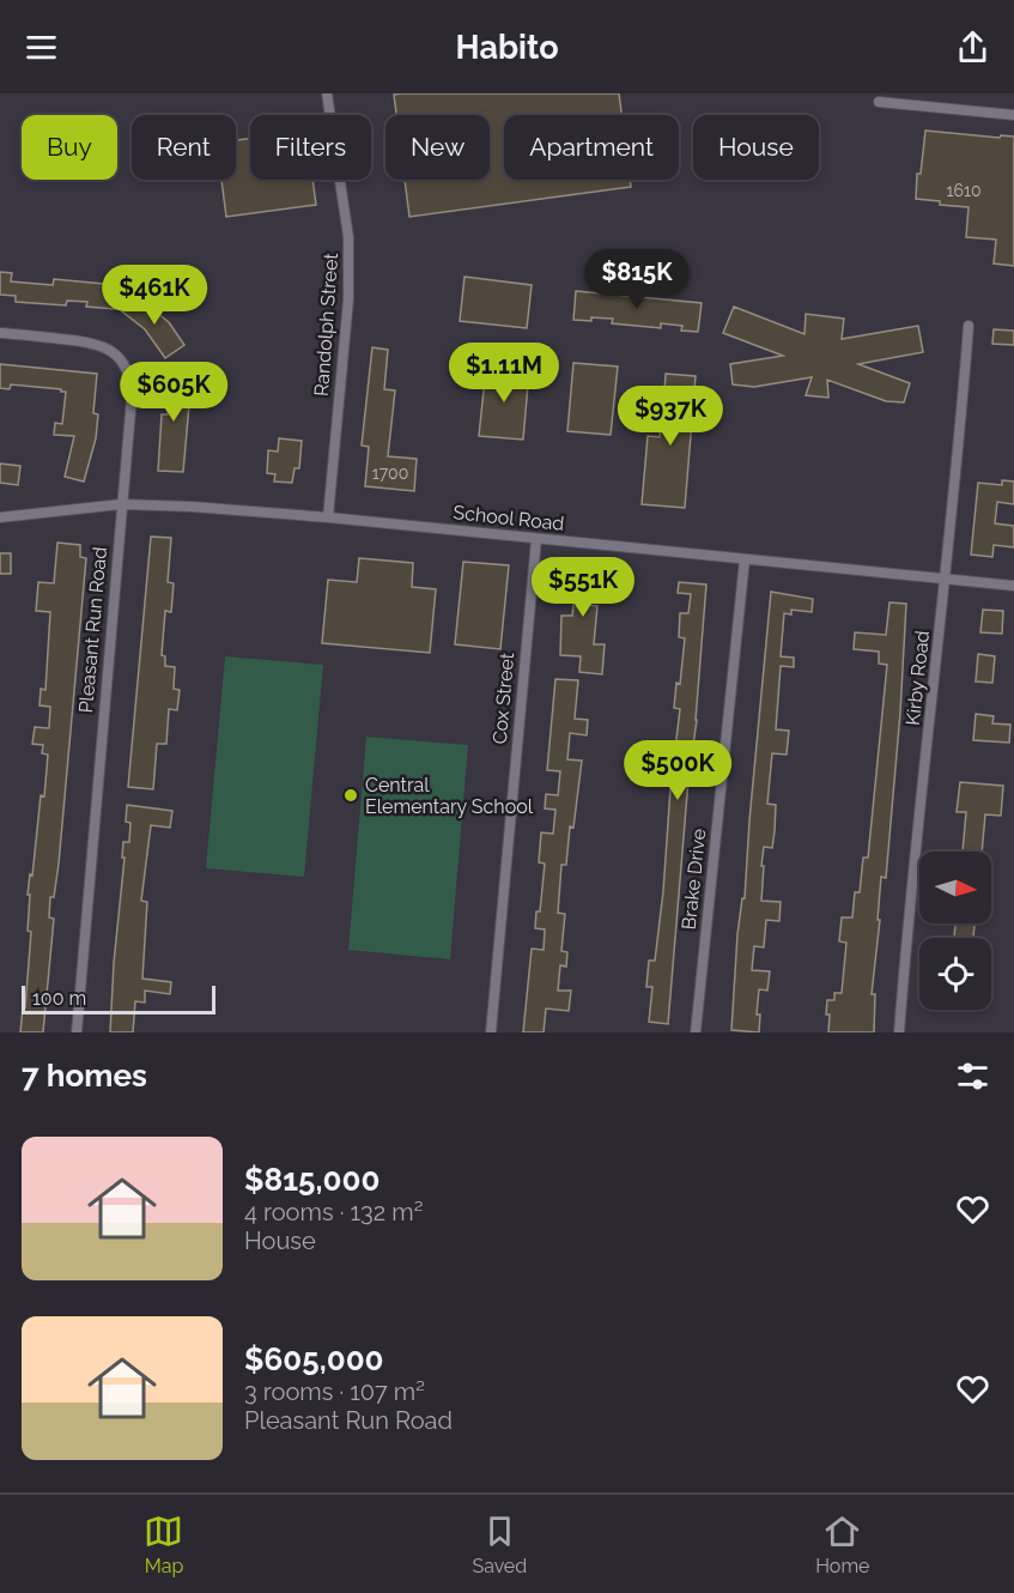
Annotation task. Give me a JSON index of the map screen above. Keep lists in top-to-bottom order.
{
  "streets": {
    "street": [
      "Randolph Street",
      "School Road",
      "Pleasant Run Road",
      "Kirby Road",
      "Cox Street",
      "Brake Drive"
    ]
  },
  "crossings": [
    ["Randolph Street", "School Road"],
    ["School Road", "Pleasant Run Road"],
    ["School Road", "Kirby Road"],
    ["School Road", "Cox Street"],
    ["School Road", "Brake Drive"]
  ],
  "places": ["Central Elementary School"],
  "house_numbers": ["1610", "1700"],
  "scale_bar": "100 m",
  "north": "right",
  "page": {
    "header": "Habito",
    "chip": [
      "Buy",
      "Rent",
      "Filters",
      "New",
      "Apartment",
      "House"
    ],
    "price": [
      "$815K",
      "$461K",
      "$1.11M",
      "$605K",
      "$937K",
      "$551K",
      "$500K"
    ],
    "scale": "100 m",
    "heading": "7 homes",
    "list": [
      {
        "name": "$815,000",
        "note": "4 rooms · 132 m² · House"
      },
      {
        "name": "$605,000",
        "note": "3 rooms · 107 m² · Pleasant Run Road"
      }
    ],
    "tabs": ["Map", "Saved", "Home"]
  }
}
